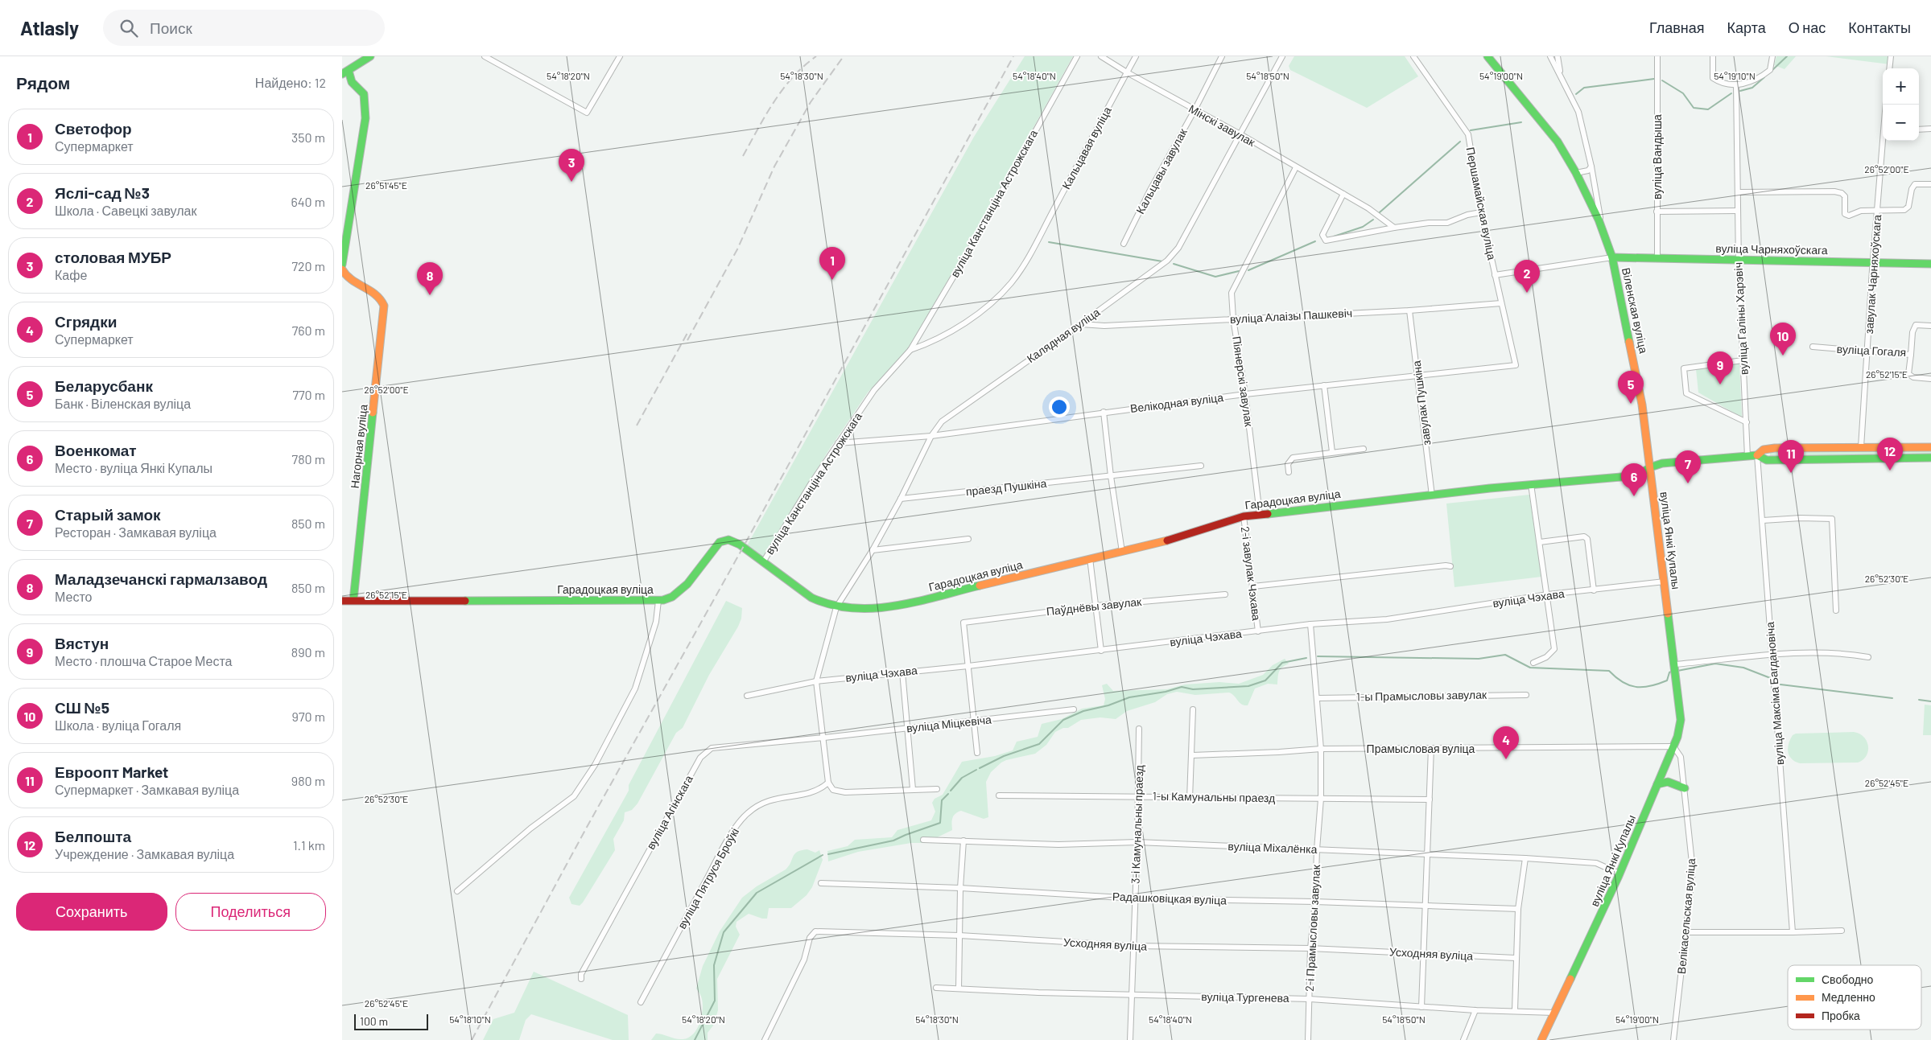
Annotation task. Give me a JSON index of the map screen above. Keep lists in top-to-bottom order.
{
  "streets": {
    "street": [
      "Мінскі завулак",
      "Кальцавая вуліца",
      "вуліца Вандыша",
      "Кальцавы завулак",
      "вуліца Канстанціна Астрожскага",
      "Першамайская вуліца",
      "вуліца Чарняхоўскага",
      "завулак Чарняхоўскага",
      "Віленская вуліца",
      "вуліца Алаізы Пашкевіч",
      "вуліца Галіны Харэвіч",
      "Калядная вуліца",
      "вуліца Гогаля",
      "Піянерскі завулак",
      "Велікодная вуліца",
      "завулак Пушкіна",
      "Нагорная вуліца",
      "праезд Пушкіна",
      "Гарадоцкая вуліца",
      "вуліца Янкі Купалы",
      "2-і завулак Чэхава",
      "вуліца Чэхава",
      "Паўднёвы завулак",
      "вуліца Максіма Багдановіча",
      "1-ы Прамысловы завулак",
      "вуліца Міцкевіча",
      "Прамысловая вуліца",
      "1-ы Камунальны праезд",
      "вуліца Агінскага",
      "3-і Камунальны праезд",
      "вуліца Міхалёнка",
      "вуліца Пятруся Броўкі",
      "Радашковіцкая вуліца",
      "Велікасельская вуліца",
      "2-і Прамысловы завулак",
      "Усходняя вуліца",
      "вуліца Тургенева"
    ]
  },
  "crossings": [
    ["Мінскі завулак", "Кальцавая вуліца"],
    ["Мінскі завулак", "Кальцавы завулак"],
    ["Мінскі завулак", "Калядная вуліца"],
    ["Мінскі завулак", "Піянерскі завулак"],
    ["Кальцавая вуліца", "вуліца Канстанціна Астрожскага"],
    ["вуліца Вандыша", "вуліца Чарняхоўскага"],
    ["вуліца Канстанціна Астрожскага", "Велікодная вуліца"],
    ["вуліца Канстанціна Астрожскага", "Гарадоцкая вуліца"],
    ["Першамайская вуліца", "вуліца Алаізы Пашкевіч"],
    ["Першамайская вуліца", "Велікодная вуліца"],
    ["вуліца Чарняхоўскага", "завулак Чарняхоўскага"],
    ["вуліца Чарняхоўскага", "Віленская вуліца"],
    ["вуліца Чарняхоўскага", "вуліца Галіны Харэвіч"],
    ["завулак Чарняхоўскага", "вуліца Гогаля"],
    ["Віленская вуліца", "Гарадоцкая вуліца"],
    ["Віленская вуліца", "вуліца Янкі Купалы"],
    ["вуліца Алаізы Пашкевіч", "Калядная вуліца"],
    ["вуліца Алаізы Пашкевіч", "Піянерскі завулак"],
    ["вуліца Алаізы Пашкевіч", "завулак Пушкіна"],
    ["вуліца Галіны Харэвіч", "Гарадоцкая вуліца"],
    ["Калядная вуліца", "Велікодная вуліца"],
    ["Калядная вуліца", "праезд Пушкіна"],
    ["Калядная вуліца", "Гарадоцкая вуліца"],
    ["Калядная вуліца", "вуліца Чэхава"],
    ["Піянерскі завулак", "Велікодная вуліца"],
    ["Піянерскі завулак", "Гарадоцкая вуліца"],
    ["Велікодная вуліца", "завулак Пушкіна"],
    ["завулак Пушкіна", "Гарадоцкая вуліца"],
    ["Нагорная вуліца", "Гарадоцкая вуліца"],
    ["Гарадоцкая вуліца", "вуліца Янкі Купалы"],
    ["Гарадоцкая вуліца", "2-і завулак Чэхава"],
    ["Гарадоцкая вуліца", "вуліца Максіма Багдановіча"],
    ["вуліца Янкі Купалы", "вуліца Чэхава"],
    ["вуліца Янкі Купалы", "Прамысловая вуліца"],
    ["вуліца Янкі Купалы", "вуліца Міхалёнка"],
    ["вуліца Янкі Купалы", "Велікасельская вуліца"],
    ["вуліца Янкі Купалы", "вуліца Тургенева"],
    ["2-і завулак Чэхава", "вуліца Чэхава"],
    ["вуліца Чэхава", "Паўднёвы завулак"],
    ["вуліца Чэхава", "2-і Прамысловы завулак"],
    ["1-ы Прамысловы завулак", "2-і Прамысловы завулак"],
    ["вуліца Міцкевіча", "вуліца Агінскага"],
    ["Прамысловая вуліца", "Велікасельская вуліца"],
    ["Прамысловая вуліца", "2-і Прамысловы завулак"],
    ["1-ы Камунальны праезд", "3-і Камунальны праезд"],
    ["1-ы Камунальны праезд", "2-і Прамысловы завулак"],
    ["3-і Камунальны праезд", "вуліца Міхалёнка"],
    ["3-і Камунальны праезд", "Радашковіцкая вуліца"],
    ["3-і Камунальны праезд", "Усходняя вуліца"],
    ["3-і Камунальны праезд", "вуліца Тургенева"],
    ["вуліца Міхалёнка", "2-і Прамысловы завулак"],
    ["Радашковіцкая вуліца", "2-і Прамысловы завулак"],
    ["2-і Прамысловы завулак", "Усходняя вуліца"],
    ["2-і Прамысловы завулак", "вуліца Тургенева"]
  ],
  "legend": ["Свободно", "Медленно", "Пробка"],
  "scale_bar": "100 m",
  "page": {
    "header": "Atlasly",
    "search": "Поиск",
    "nav": [
      "Главная",
      "Карта",
      "О нас",
      "Контакты"
    ],
    "heading": ["Рядом", "Найдено: 12"],
    "map_buttons": ["+", "−"],
    "list": [
      {
        "mark": "1",
        "name": "Светофор",
        "note": "Супермаркет",
        "value": "350 m"
      },
      {
        "mark": "2",
        "name": "Яслі-сад №3",
        "note": "Школа · Савецкі завулак",
        "value": "640 m"
      },
      {
        "mark": "3",
        "name": "столовая МУБР",
        "note": "Кафе",
        "value": "720 m"
      },
      {
        "mark": "4",
        "name": "Сгрядки",
        "note": "Супермаркет",
        "value": "760 m"
      },
      {
        "mark": "5",
        "name": "Беларусбанк",
        "note": "Банк · Віленская вуліца",
        "value": "770 m"
      },
      {
        "mark": "6",
        "name": "Военкомат",
        "note": "Место · вуліца Янкі Купалы",
        "value": "780 m"
      },
      {
        "mark": "7",
        "name": "Старый замок",
        "note": "Ресторан · Замкавая вуліца",
        "value": "850 m"
      },
      {
        "mark": "8",
        "name": "Маладзечанскі гармалзавод",
        "note": "Место",
        "value": "850 m"
      },
      {
        "mark": "9",
        "name": "Вястун",
        "note": "Место · плошча Старое Места",
        "value": "890 m"
      },
      {
        "mark": "10",
        "name": "СШ №5",
        "note": "Школа · вуліца Гогаля",
        "value": "970 m"
      },
      {
        "mark": "11",
        "name": "Евроопт Market",
        "note": "Супермаркет · Замкавая вуліца",
        "value": "980 m"
      },
      {
        "mark": "12",
        "name": "Белпошта",
        "note": "Учреждение · Замкавая вуліца",
        "value": "1.1 km"
      }
    ],
    "pins": [
      "3",
      "1",
      "2",
      "8",
      "10",
      "9",
      "5",
      "12",
      "11",
      "7",
      "6",
      "4"
    ],
    "buttons": ["Сохранить", "Поделиться"],
    "scale": "100 m"
  },
  "coordinates": [
    "54°18'20\"N",
    "54°18'30\"N",
    "54°18'40\"N",
    "54°18'50\"N",
    "54°19'00\"N",
    "54°19'10\"N",
    "26°52'00\"E",
    "26°51'45\"E",
    "26°52'15\"E",
    "26°52'30\"E",
    "26°52'45\"E",
    "54°18'10\"N"
  ]
}
